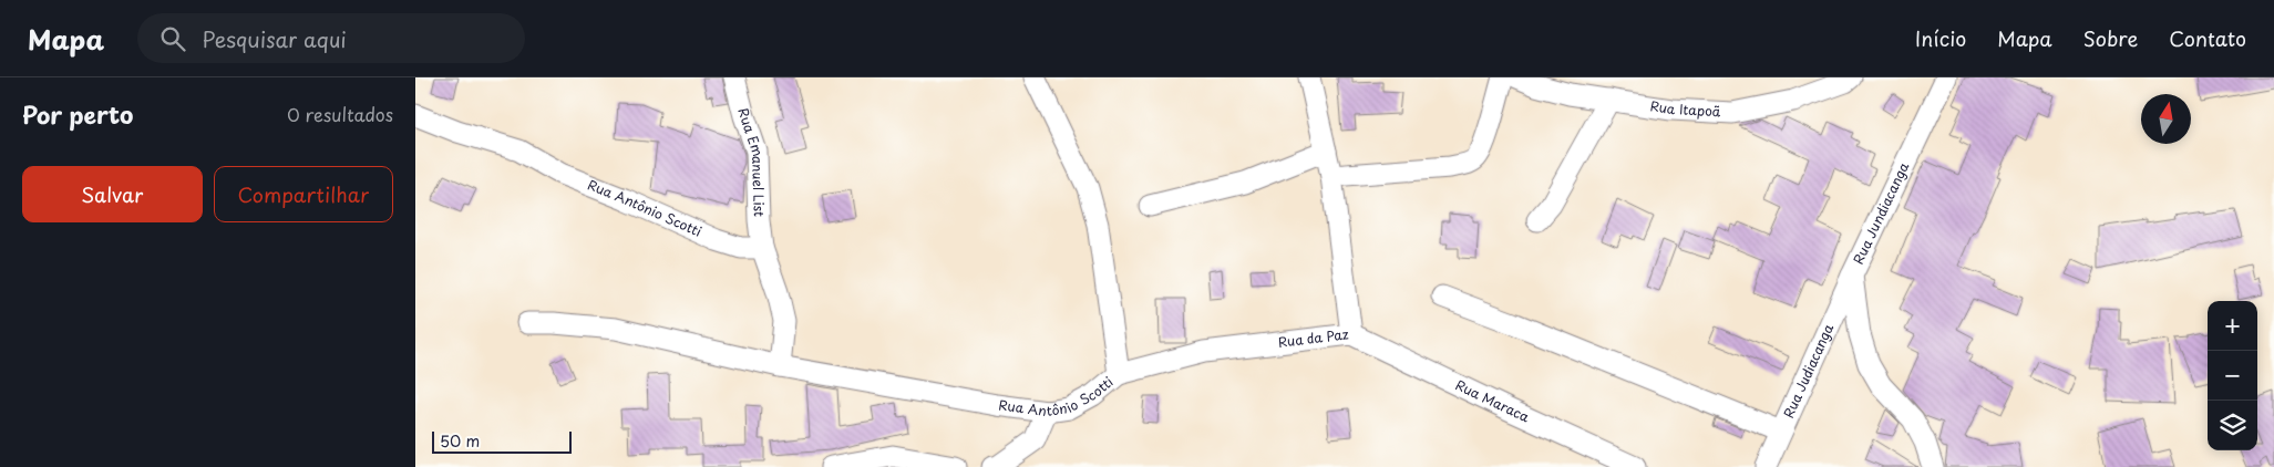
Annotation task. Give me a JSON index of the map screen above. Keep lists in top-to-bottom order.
{
  "streets": {
    "street": [
      "Rua Itapoã",
      "Rua Emanuel List",
      "Rua Antônio Scotti",
      "Rua Jundiacanga",
      "Rua da Paz",
      "Rua Judiacanga",
      "Rua Maraca"
    ]
  },
  "crossings": [
    ["Rua Emanuel List", "Rua Antônio Scotti"],
    ["Rua Antônio Scotti", "Rua da Paz"],
    ["Rua Jundiacanga", "Rua Judiacanga"],
    ["Rua da Paz", "Rua Maraca"]
  ],
  "scale_bar": "50 m",
  "north": "top",
  "page": {
    "header": "Mapa",
    "search": "Pesquisar aqui",
    "nav": [
      "Início",
      "Mapa",
      "Sobre",
      "Contato"
    ],
    "heading": ["Por perto", "0 resultados"],
    "buttons": ["Salvar", "Compartilhar"],
    "map_buttons": ["+", "−"],
    "scale": "50 m"
  }
}
